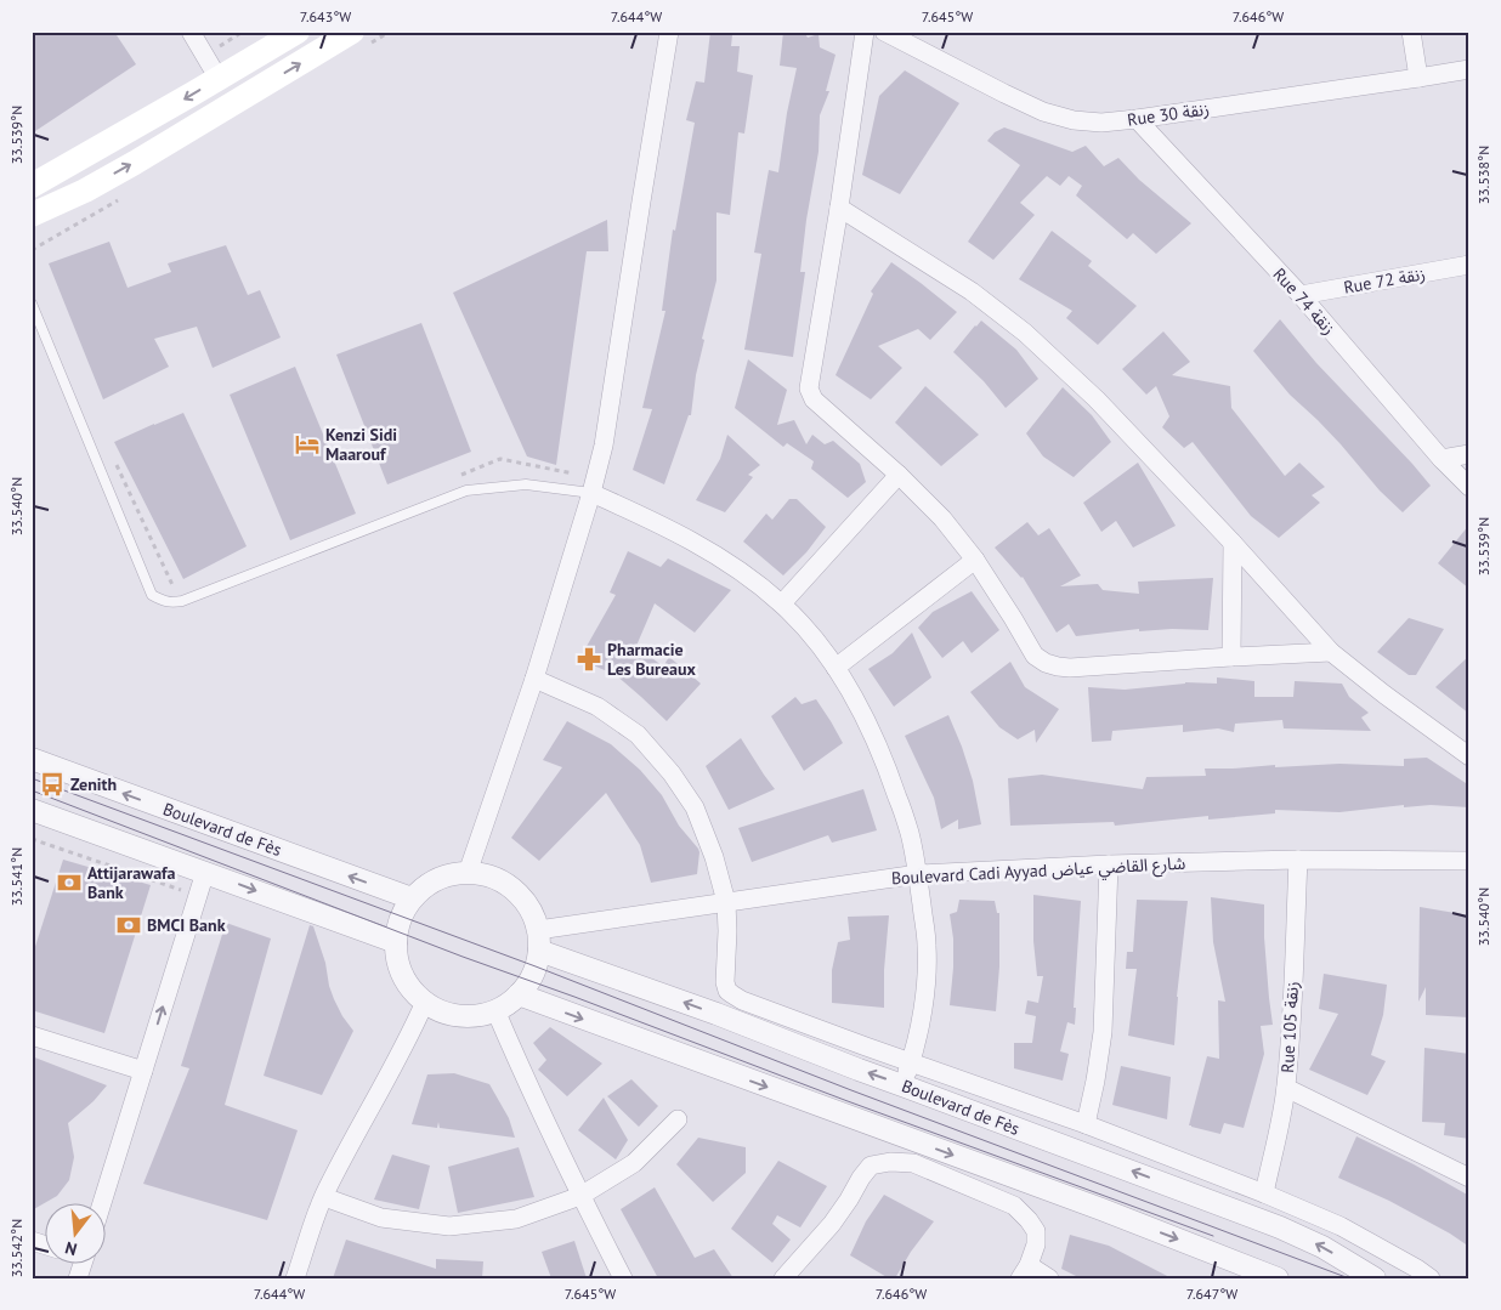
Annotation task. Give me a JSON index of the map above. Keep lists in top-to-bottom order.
{
  "streets": {
    "street": [
      "Rue 30 زنقة",
      "Rue 72 زنقة",
      "Rue 74 زنقة",
      "Boulevard de Fès",
      "Boulevard Cadi Ayyad شارع القاضي عياض",
      "Rue 105 زنقة"
    ]
  },
  "crossings": [
    ["Rue 30 زنقة", "Rue 74 زنقة"],
    ["Rue 72 زنقة", "Rue 74 زنقة"],
    ["Boulevard de Fès", "Boulevard Cadi Ayyad شارع القاضي عياض"],
    ["Boulevard Cadi Ayyad شارع القاضي عياض", "Rue 105 زنقة"]
  ],
  "places": {
    "hotel": ["Kenzi Sidi Maarouf"],
    "pharmacy": ["Pharmacie Les Bureaux"],
    "bus stop": ["Zenith"],
    "bank": ["Attijarawafa Bank", "BMCI Bank"]
  },
  "north": "bottom",
  "coordinates": [
    "7.643°W",
    "7.644°W",
    "7.645°W",
    "7.646°W",
    "33.539°N",
    "33.538°N",
    "33.540°N",
    "33.541°N",
    "33.542°N",
    "7.647°W"
  ]
}
